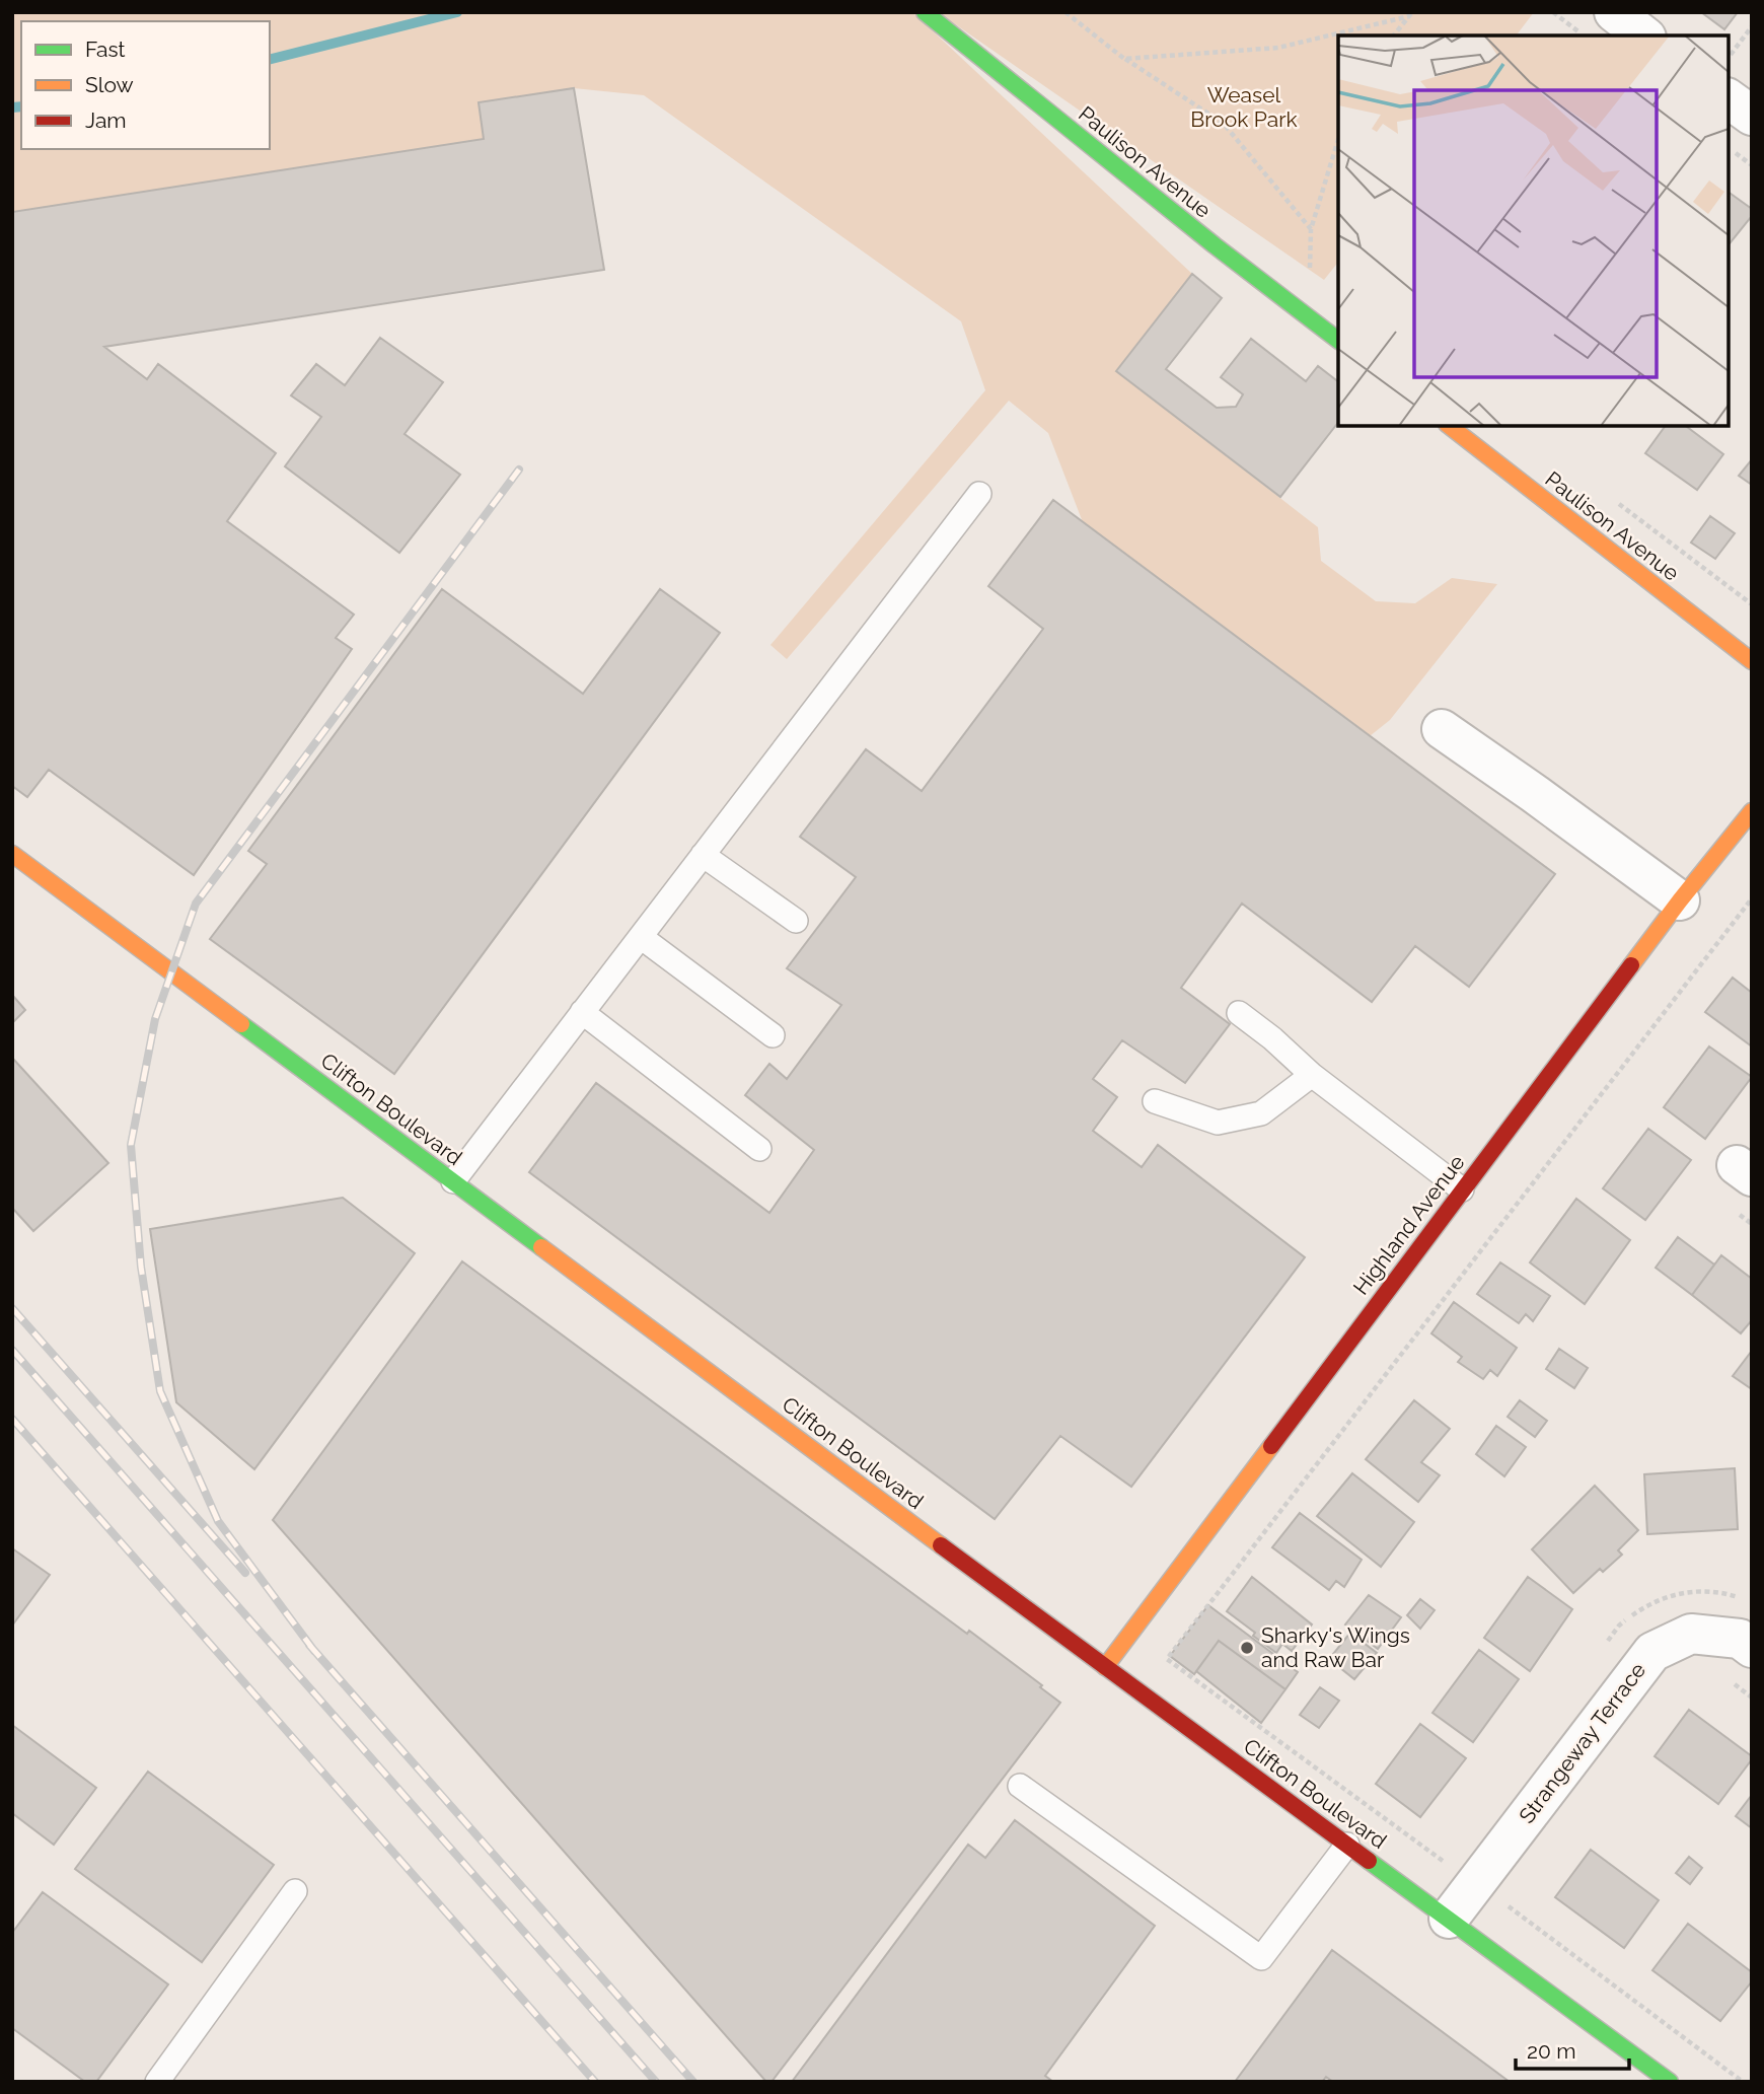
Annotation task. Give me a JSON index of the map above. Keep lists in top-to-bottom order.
{
  "streets": {
    "street": [
      "Paulison Avenue",
      "Clifton Boulevard",
      "Highland Avenue",
      "Strangeway Terrace"
    ]
  },
  "crossings": [
    ["Clifton Boulevard", "Highland Avenue"],
    ["Clifton Boulevard", "Strangeway Terrace"]
  ],
  "parks": ["Weasel Brook Park"],
  "places": ["Sharky's Wings and Raw Bar"],
  "legend": ["Fast", "Slow", "Jam"],
  "scale_bar": "20 m"
}
